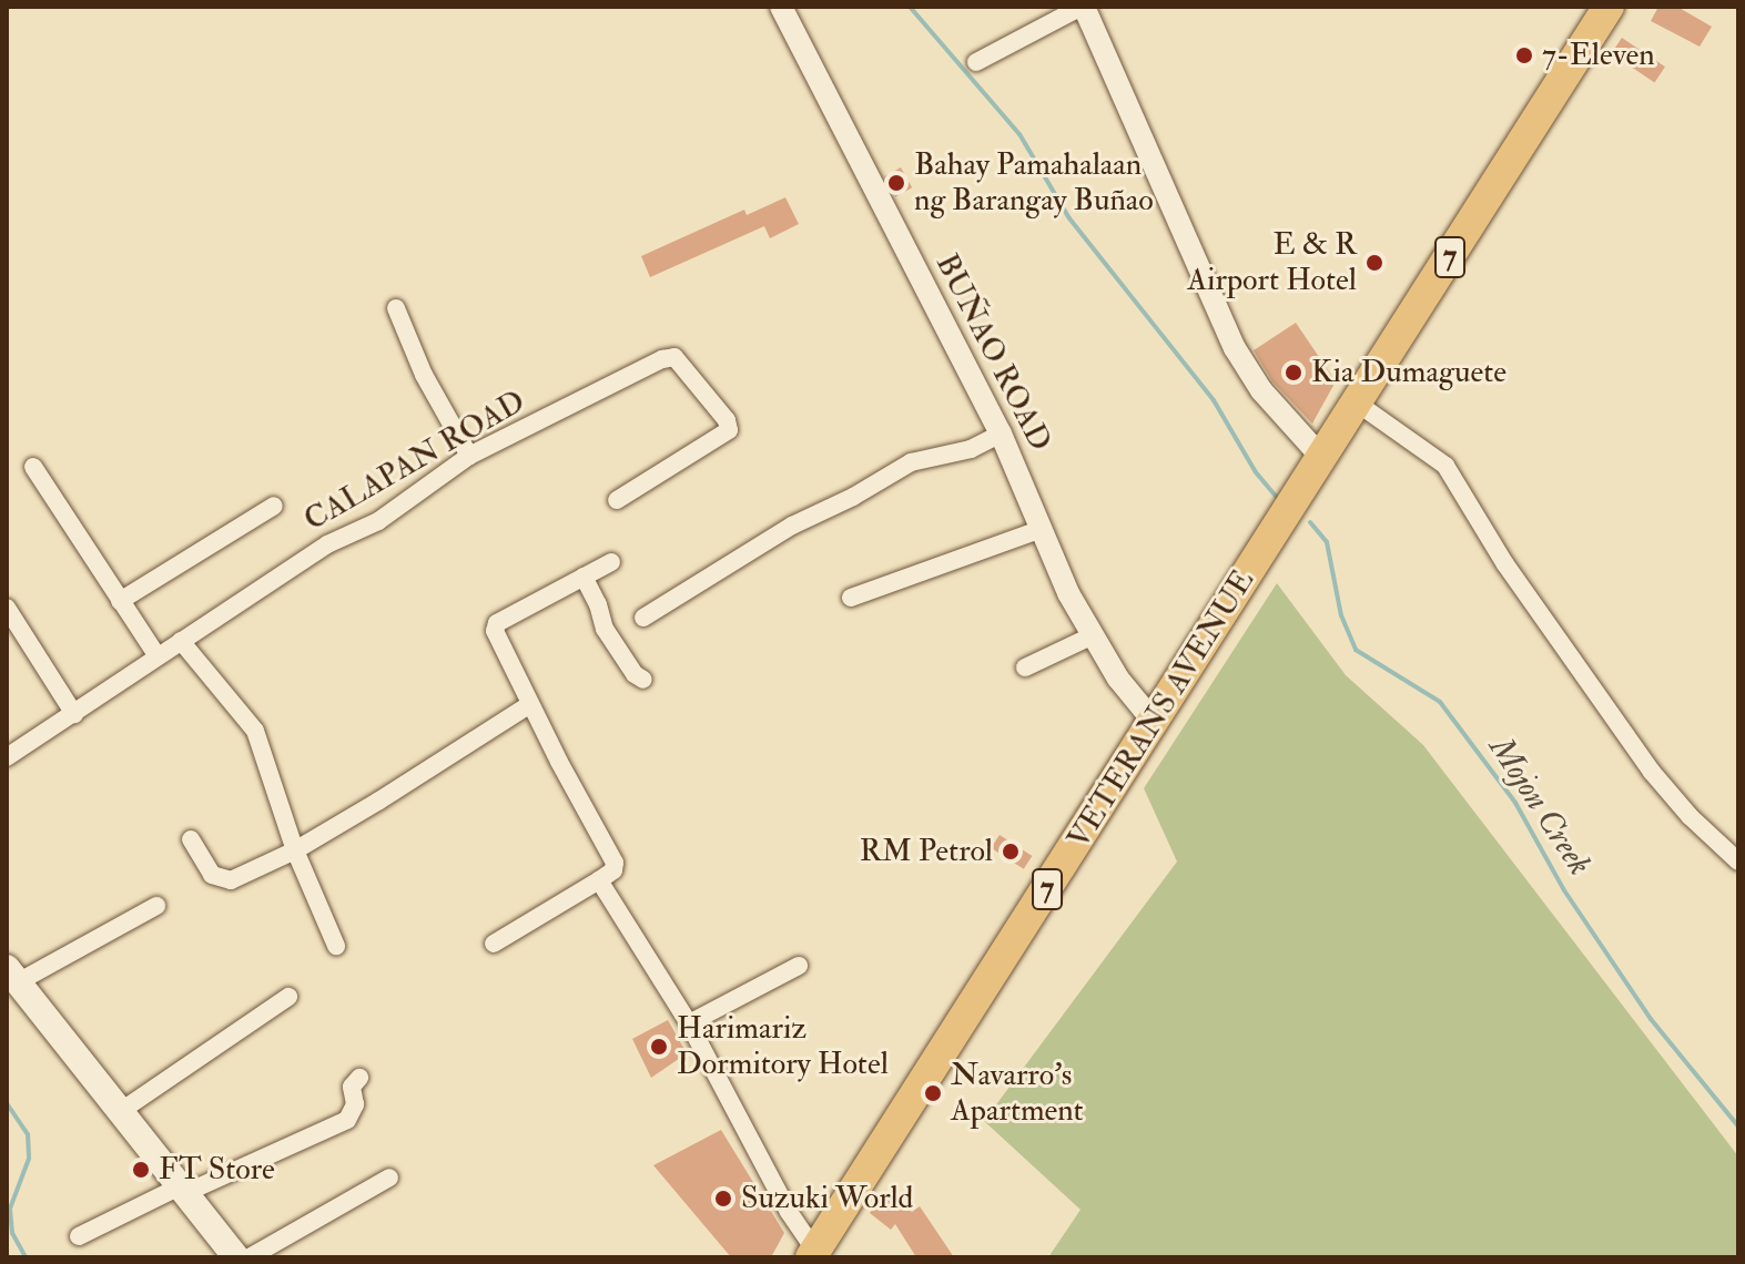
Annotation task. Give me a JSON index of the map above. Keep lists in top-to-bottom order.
{
  "streets": {
    "highway": ["7", "VETERANS AVENUE"],
    "street": ["BUÑAO ROAD", "CALAPAN ROAD"]
  },
  "crossings": [
    ["7", "VETERANS AVENUE"],
    ["BUÑAO ROAD", "VETERANS AVENUE"]
  ],
  "water": ["Mojon Creek"],
  "places": [
    "7-Eleven",
    "Bahay Pamahalaan ng Barangay Buñao",
    "E & R Airport Hotel",
    "Kia Dumaguete",
    "RM Petrol",
    "Harimariz Dormitory Hotel",
    "Navarro's Apartment",
    "FT Store",
    "Suzuki World"
  ]
}
